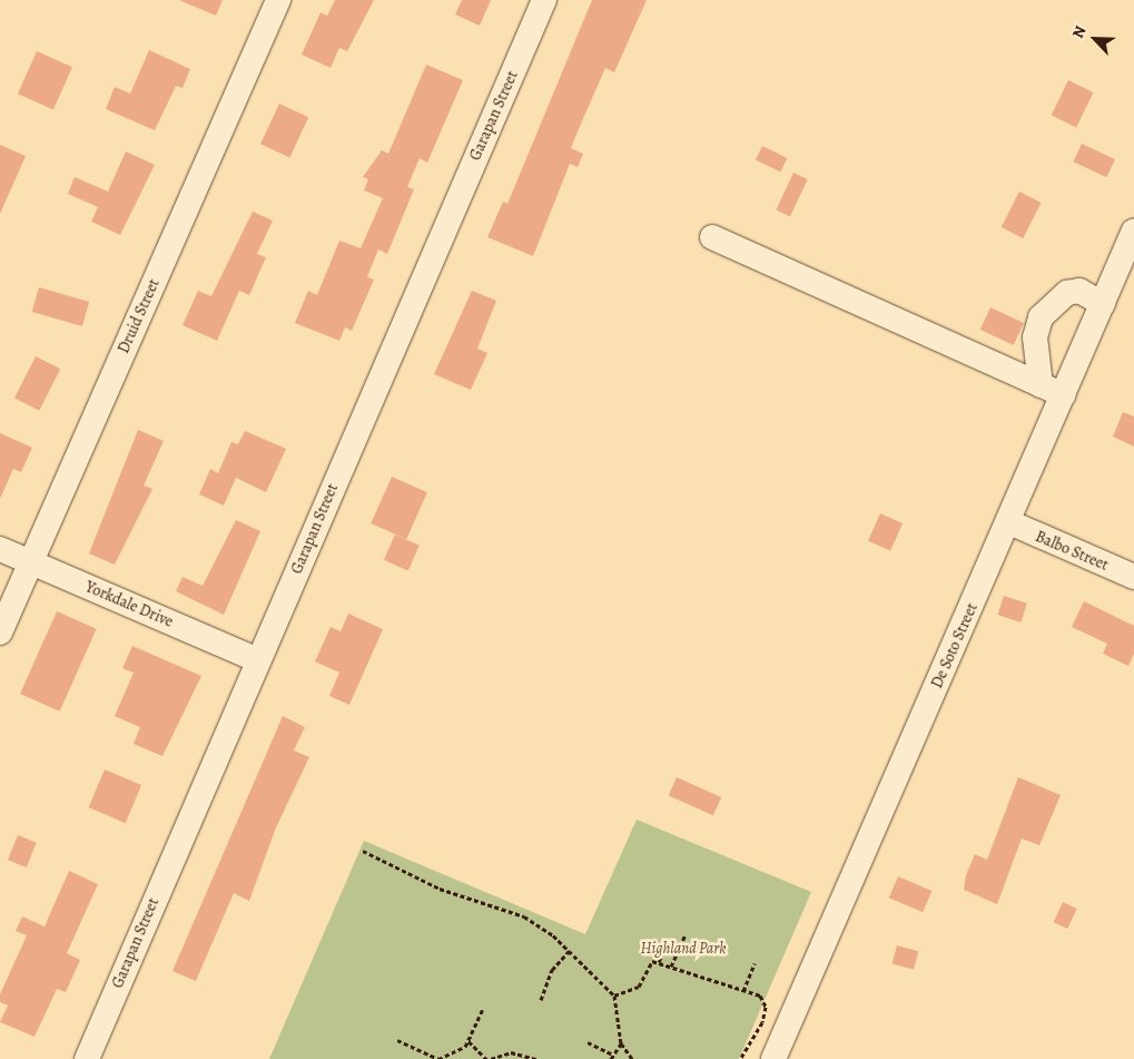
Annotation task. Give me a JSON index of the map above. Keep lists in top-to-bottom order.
{
  "streets": {
    "street": [
      "Garapan Street",
      "Druid Street",
      "Balbo Street",
      "Yorkdale Drive",
      "De Soto Street"
    ]
  },
  "crossings": [
    ["Garapan Street", "Yorkdale Drive"],
    ["Druid Street", "Yorkdale Drive"],
    ["Balbo Street", "De Soto Street"]
  ],
  "parks": ["Highland Park"],
  "north": "top left"
}
